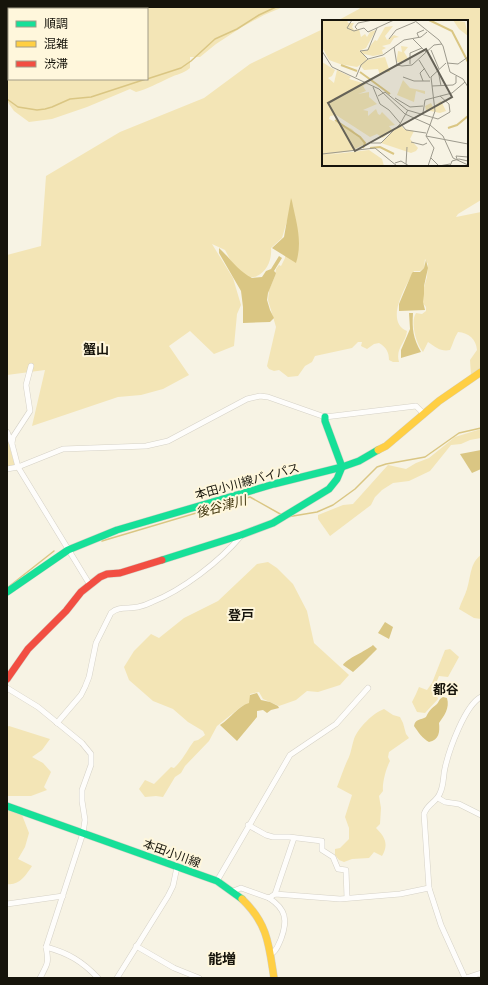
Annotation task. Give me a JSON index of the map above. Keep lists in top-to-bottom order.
{
  "streets": {
    "street": ["本田小川線バイパス", "本田小川線"]
  },
  "districts": [
    "蟹山",
    "登戸",
    "都谷",
    "能増"
  ],
  "water": ["後谷津川"],
  "legend": ["順調", "混雑", "渋滞"]
}
